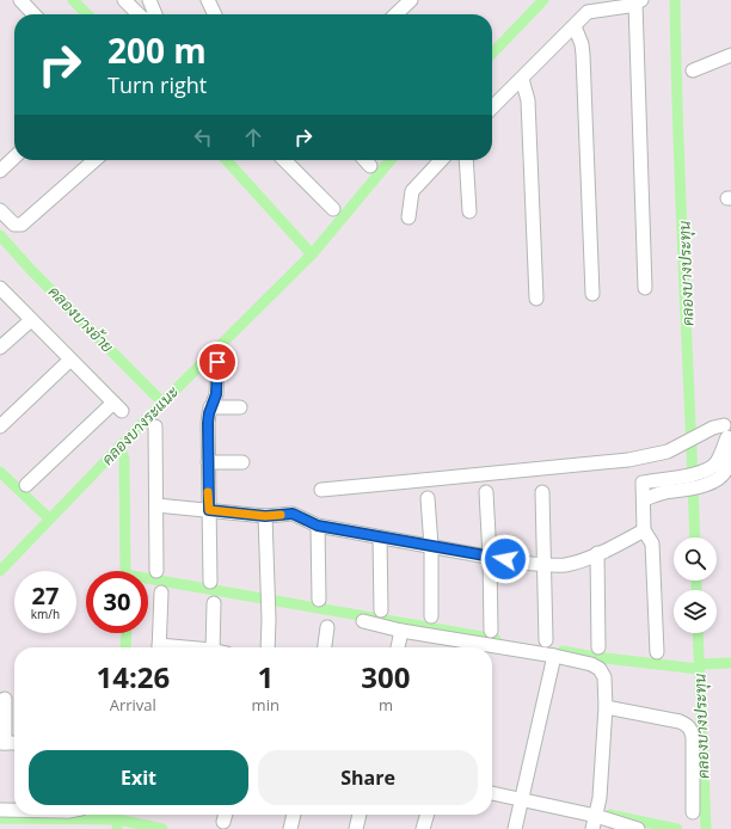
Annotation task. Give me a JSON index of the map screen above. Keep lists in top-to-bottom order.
{
  "water": ["คลองบางประทุน", "คลองบางอ้าย", "คลองบางระแนะ"],
  "page": {
    "turn": ["200 m", "Turn right"],
    "speed": "27 km/h",
    "limit": "30",
    "eta": [
      "14:26",
      "Arrival",
      "1",
      "min",
      "300",
      "m"
    ],
    "buttons": ["Exit", "Share"]
  }
}
